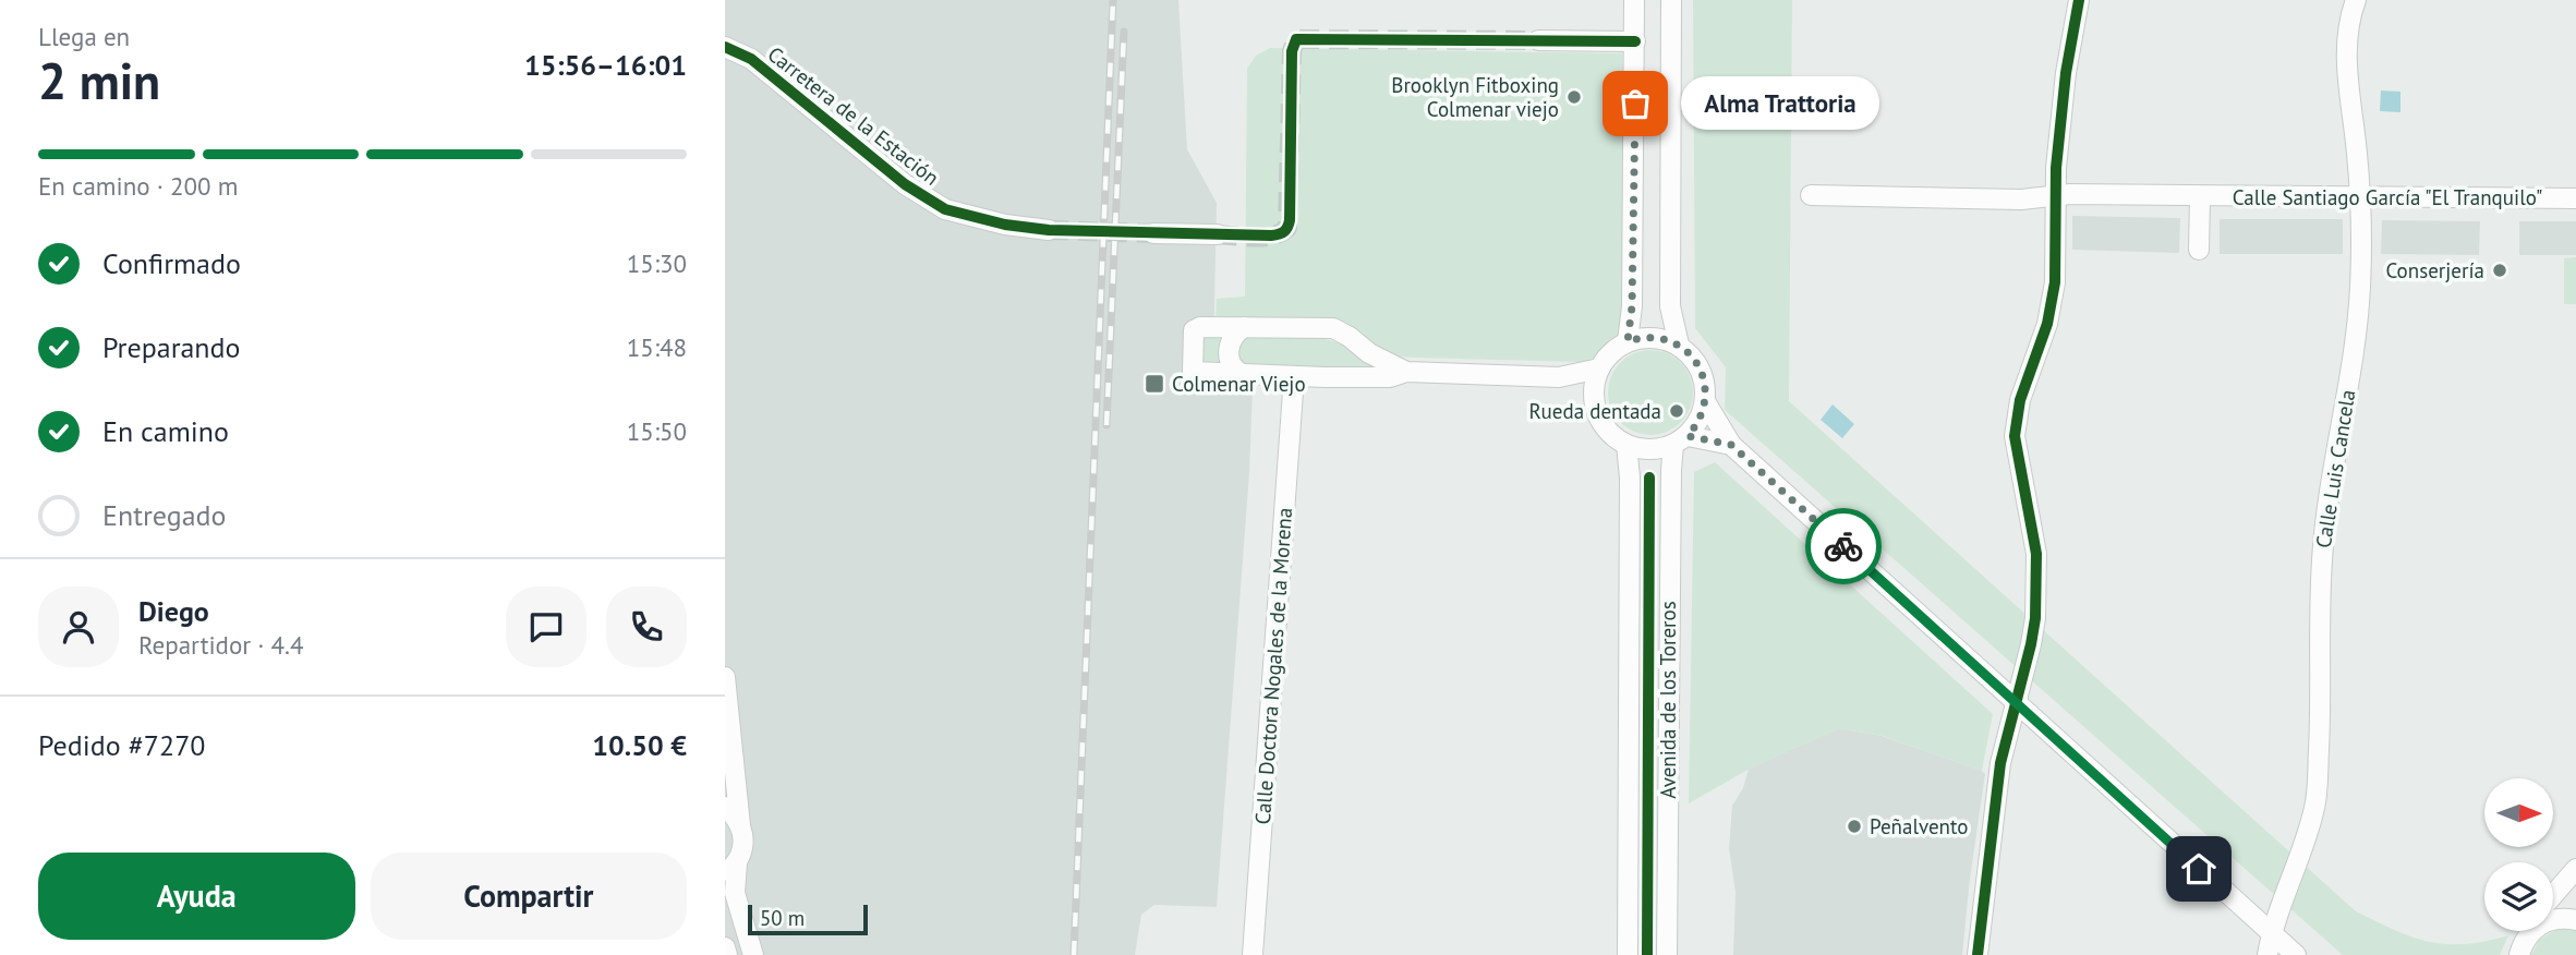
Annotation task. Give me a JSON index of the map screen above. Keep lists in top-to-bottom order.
{
  "streets": {
    "street": [
      "Carretera de la Estación",
      "Calle Santiago García \"El Tranquilo\"",
      "Calle Luis Cancela",
      "Calle Doctora Nogales de la Morena",
      "Avenida de los Toreros"
    ]
  },
  "crossings": [
    ["Calle Santiago García \"El Tranquilo\"", "Calle Luis Cancela"]
  ],
  "places": {
    "other": [
      "Brooklyn Fitboxing Colmenar viejo",
      "Alma Trattoria",
      "Conserjería",
      "Rueda dentada",
      "Peñalvento"
    ],
    "transit": ["Colmenar Viejo"]
  },
  "scale_bar": "50 m",
  "north": "right",
  "page": {
    "heading": ["2 min", "Llega en", "15:56–16:01"],
    "panel": [
      "Diego",
      "Repartidor · 4.4",
      "Pedido #7270",
      "10.50 €"
    ],
    "bubble": "Alma Trattoria",
    "bar": "En camino · 200 m",
    "list": [
      ["Confirmado", "15:30"],
      ["Preparando", "15:48"],
      ["En camino", "15:50"],
      "Entregado"
    ],
    "buttons": ["Ayuda", "Compartir"],
    "scale": "50 m"
  }
}
